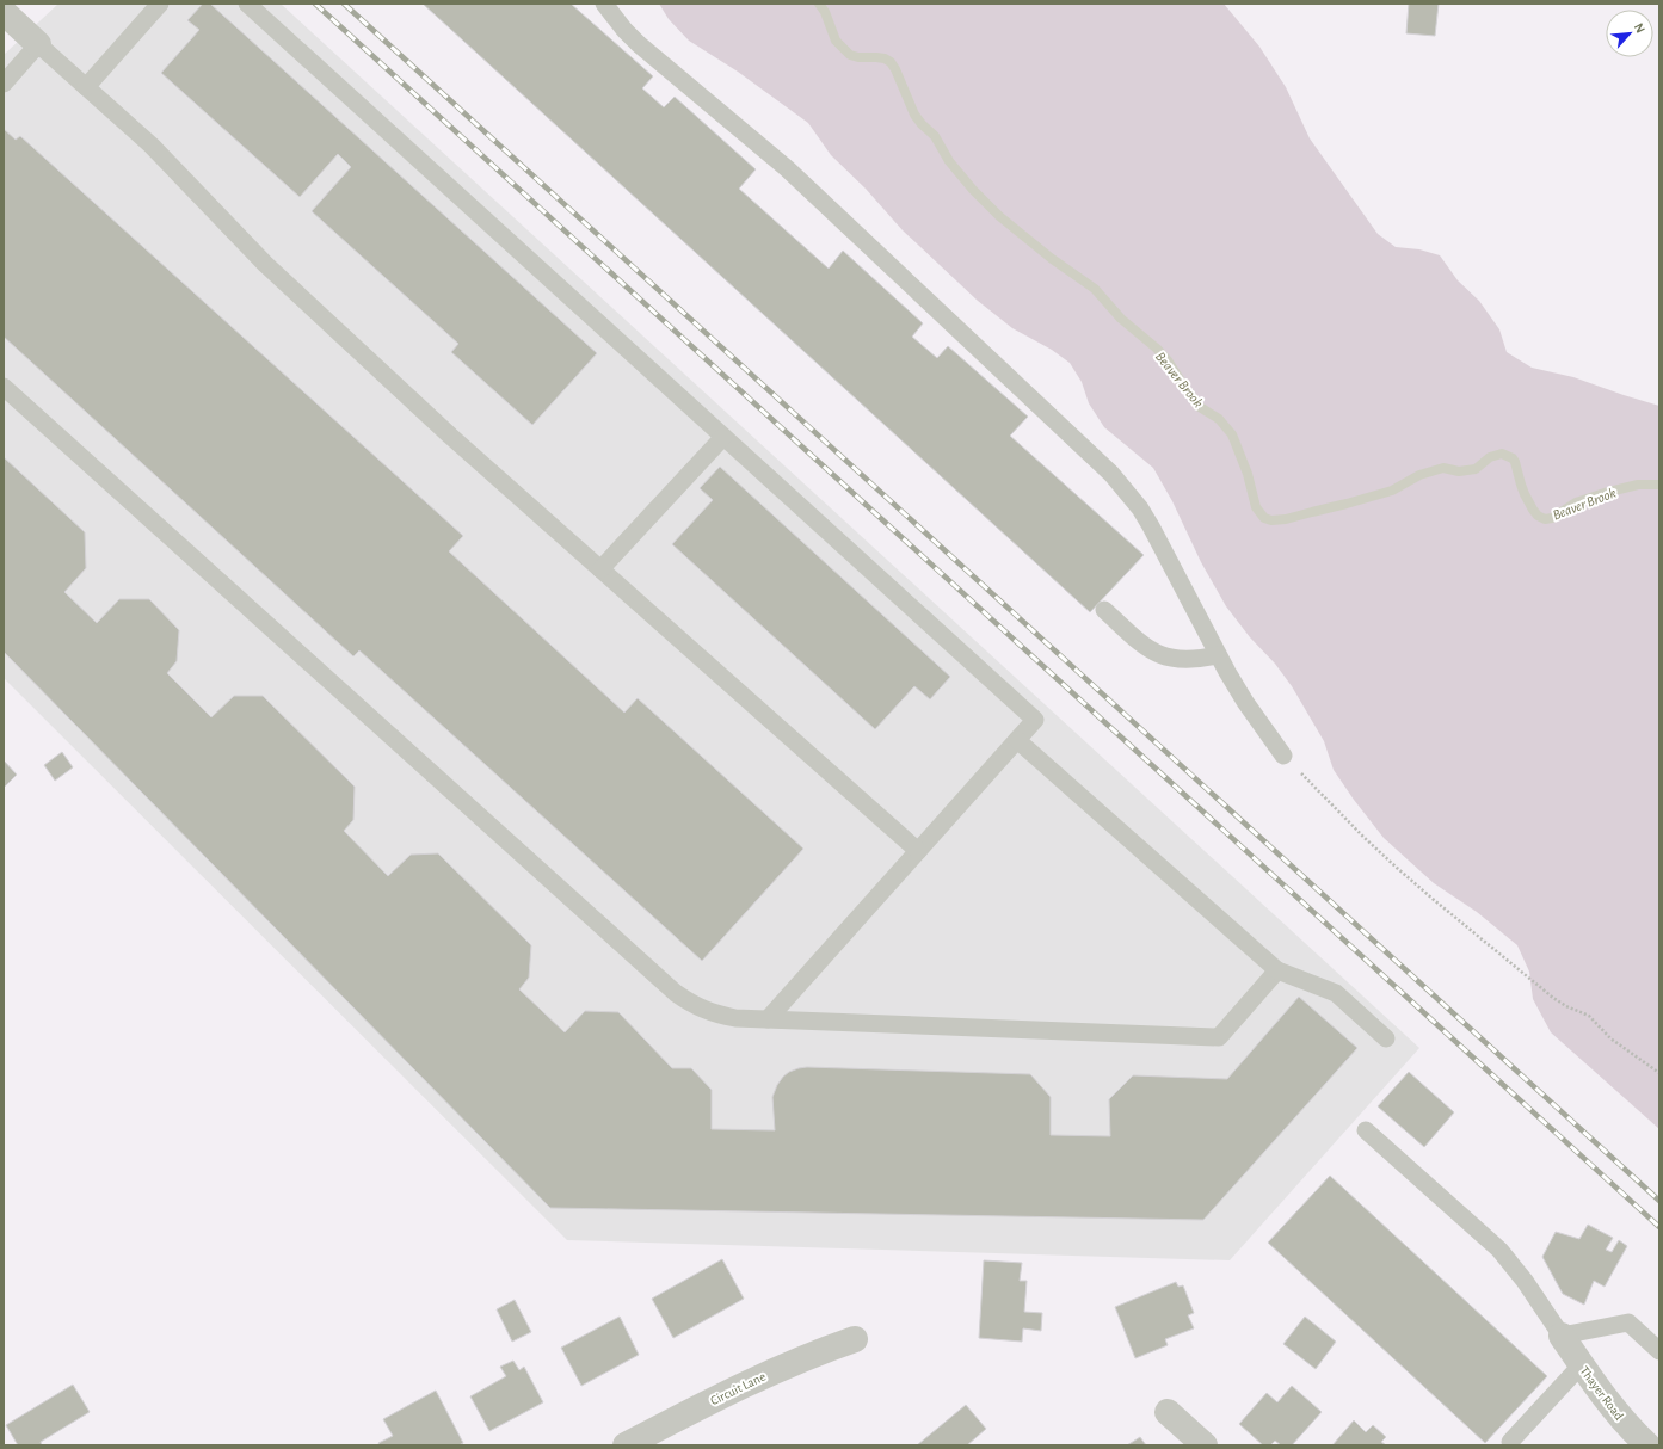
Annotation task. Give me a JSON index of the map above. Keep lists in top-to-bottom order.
{
  "streets": {
    "street": ["Circuit Lane", "Thayer Road"]
  },
  "water": ["Beaver Brook"],
  "north": "top right"
}
